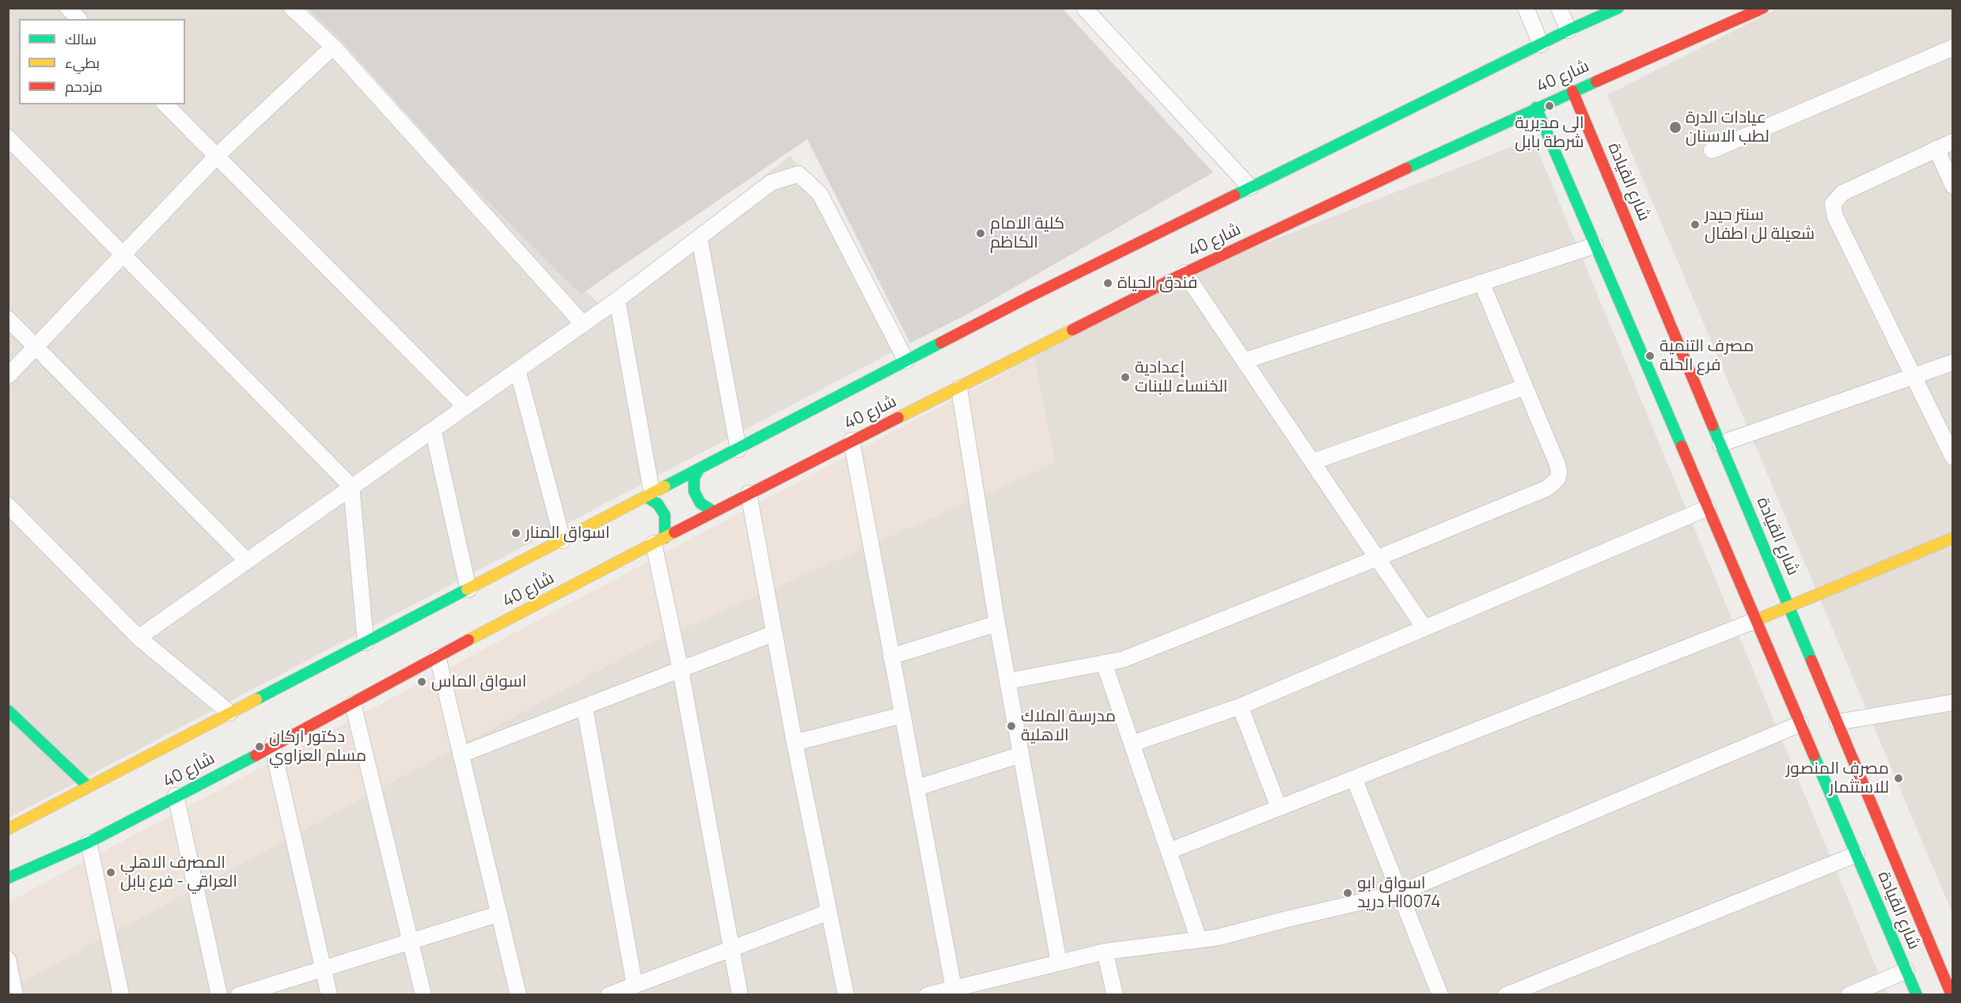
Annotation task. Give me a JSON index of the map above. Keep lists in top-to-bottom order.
{
  "streets": {
    "main road": ["شارع 40", "شارع القيادة"]
  },
  "crossings": [
    ["شارع 40", "شارع القيادة"]
  ],
  "places": [
    "الى مديرية شرطة بابل",
    "عيادات الدرة لطب الاسنان",
    "سنتر حيدر شعيلة لل اطفال",
    "كلية الامام الكاظم",
    "فندق الحياة",
    "مصرف التنمية فرع الحلة",
    "إعدادية الخنساء للبنات",
    "اسواق المنار",
    "اسواق الماس",
    "مدرسة الملاك الاهلية",
    "دكتور اركان مسلم العزاوي",
    "مصرف المنصور للاستثمار",
    "المصرف الاهلي العراقي - فرع بابل",
    "اسواق ابو دريد Hl0074"
  ],
  "legend": ["سالك", "بطيء", "مزدحم"]
}
